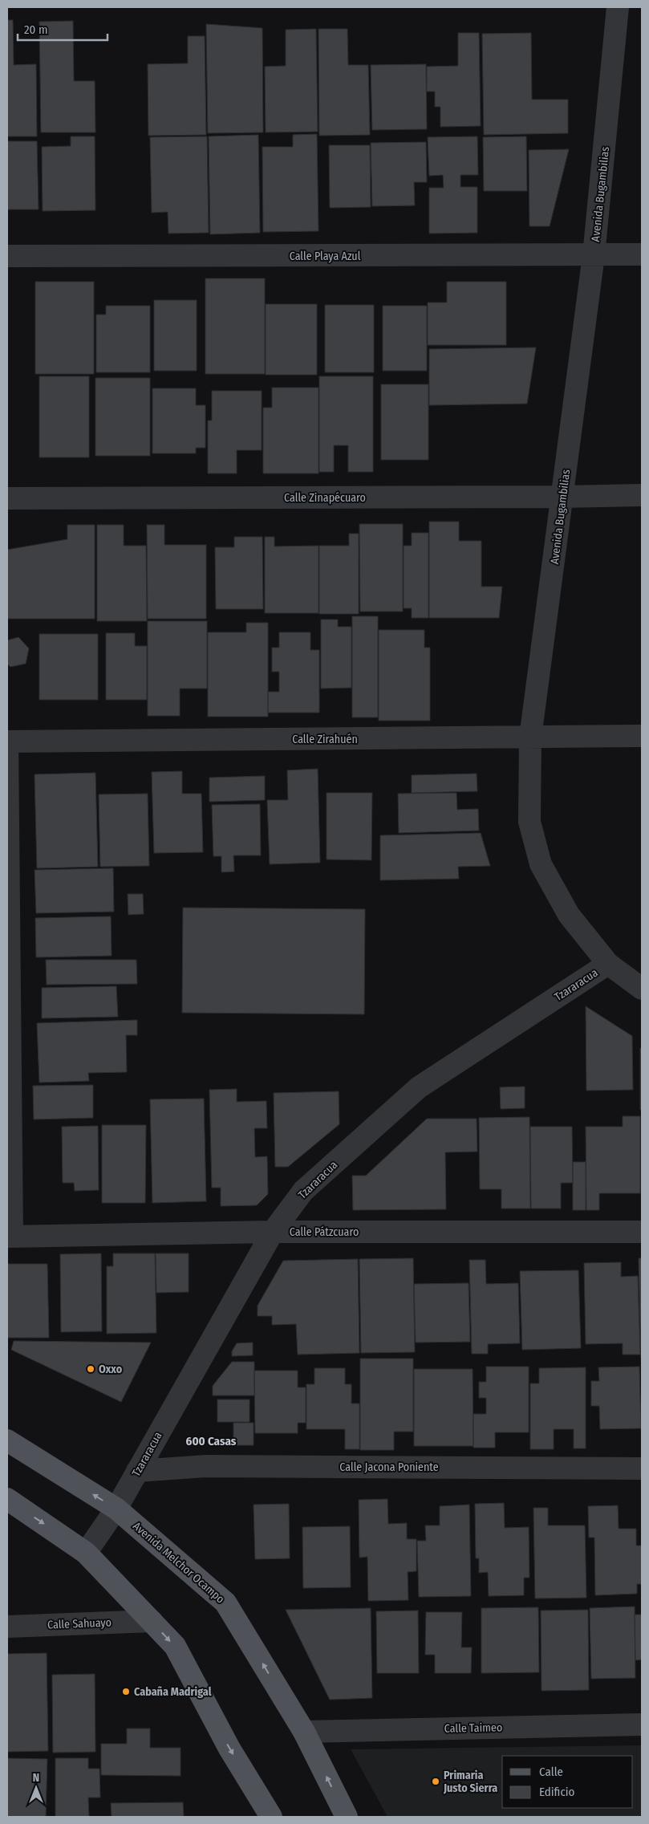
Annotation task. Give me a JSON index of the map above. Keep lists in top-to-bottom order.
{
  "streets": {
    "main road": ["Avenida Melchor Ocampo"],
    "street": [
      "Avenida Bugambilias",
      "Calle Playa Azul",
      "Calle Zinapécuaro",
      "Calle Zirahuén",
      "Tzararacua",
      "Calle Pátzcuaro",
      "Calle Jacona Poniente",
      "Calle Sahuayo",
      "Calle Taimeo"
    ]
  },
  "crossings": [
    ["Avenida Bugambilias", "Calle Playa Azul"],
    ["Avenida Bugambilias", "Calle Zinapécuaro"],
    ["Avenida Bugambilias", "Calle Zirahuén"],
    ["Avenida Bugambilias", "Tzararacua"],
    ["Tzararacua", "Calle Pátzcuaro"],
    ["Tzararacua", "Calle Jacona Poniente"],
    ["Tzararacua", "Avenida Melchor Ocampo"],
    ["Avenida Melchor Ocampo", "Calle Taimeo"]
  ],
  "districts": ["600 Casas"],
  "places": ["Oxxo", "Cabaña Madrigal", "Primaria Justo Sierra"],
  "legend": ["Calle", "Edificio"],
  "scale_bar": "20 m",
  "north": "top"
}
